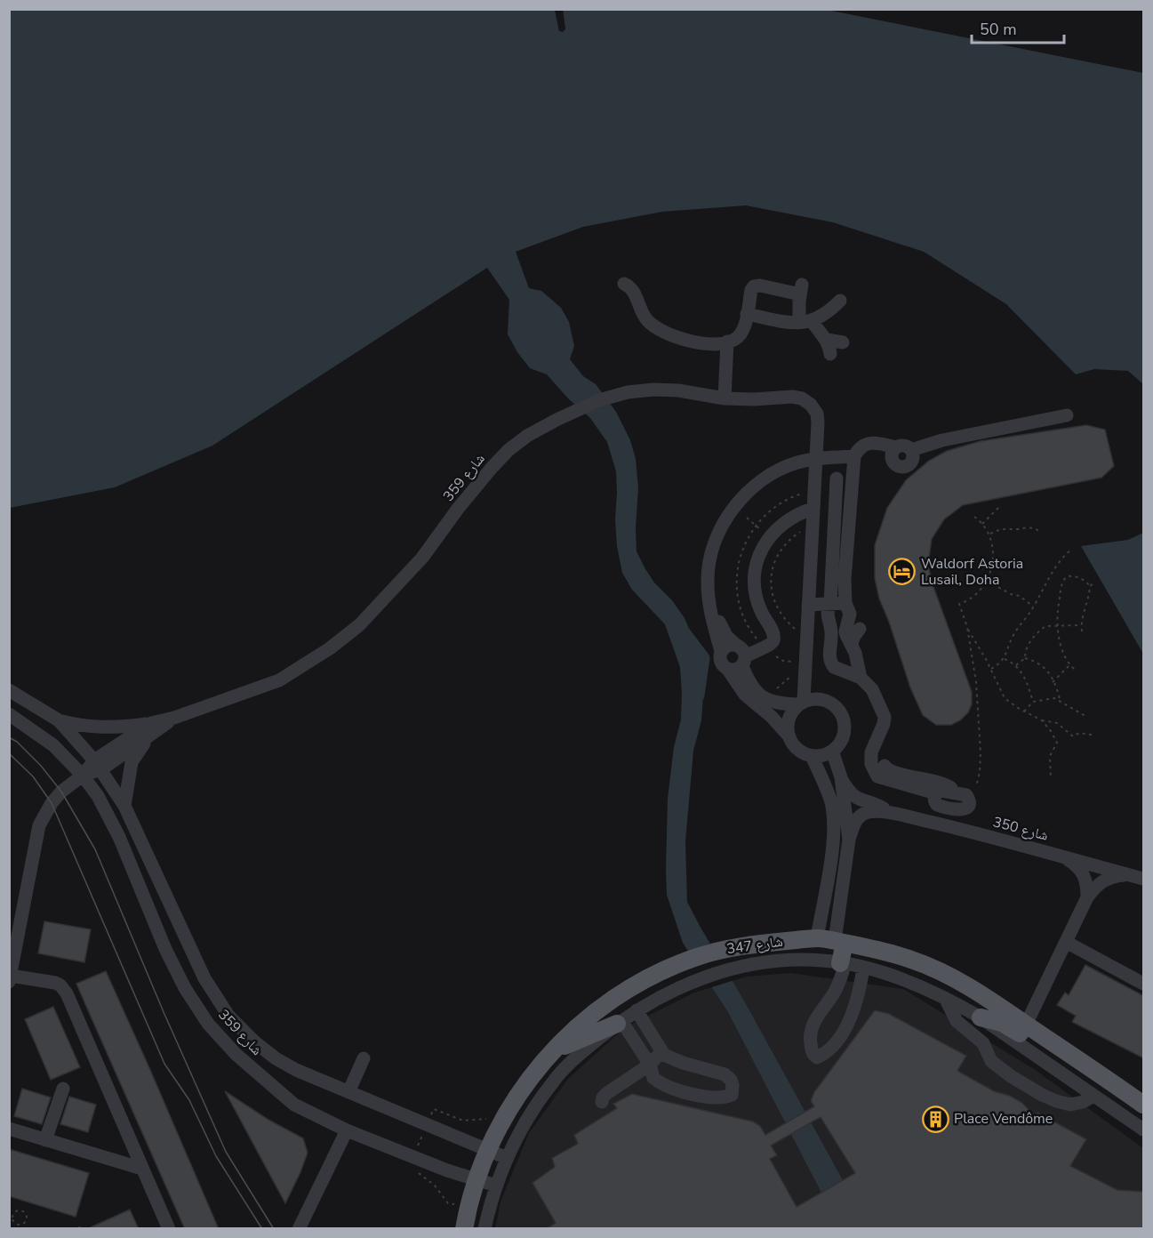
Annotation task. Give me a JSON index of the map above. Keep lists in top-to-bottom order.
{
  "streets": {
    "main road": ["شارع 347"],
    "street": ["شارع 359", "شارع 350"]
  },
  "crossings": [
    ["شارع 359", "شارع 347"]
  ],
  "places": {
    "hotel": ["Waldorf Astoria Lusail, Doha"],
    "building": ["Place Vendôme"]
  },
  "scale_bar": "50 m"
}
